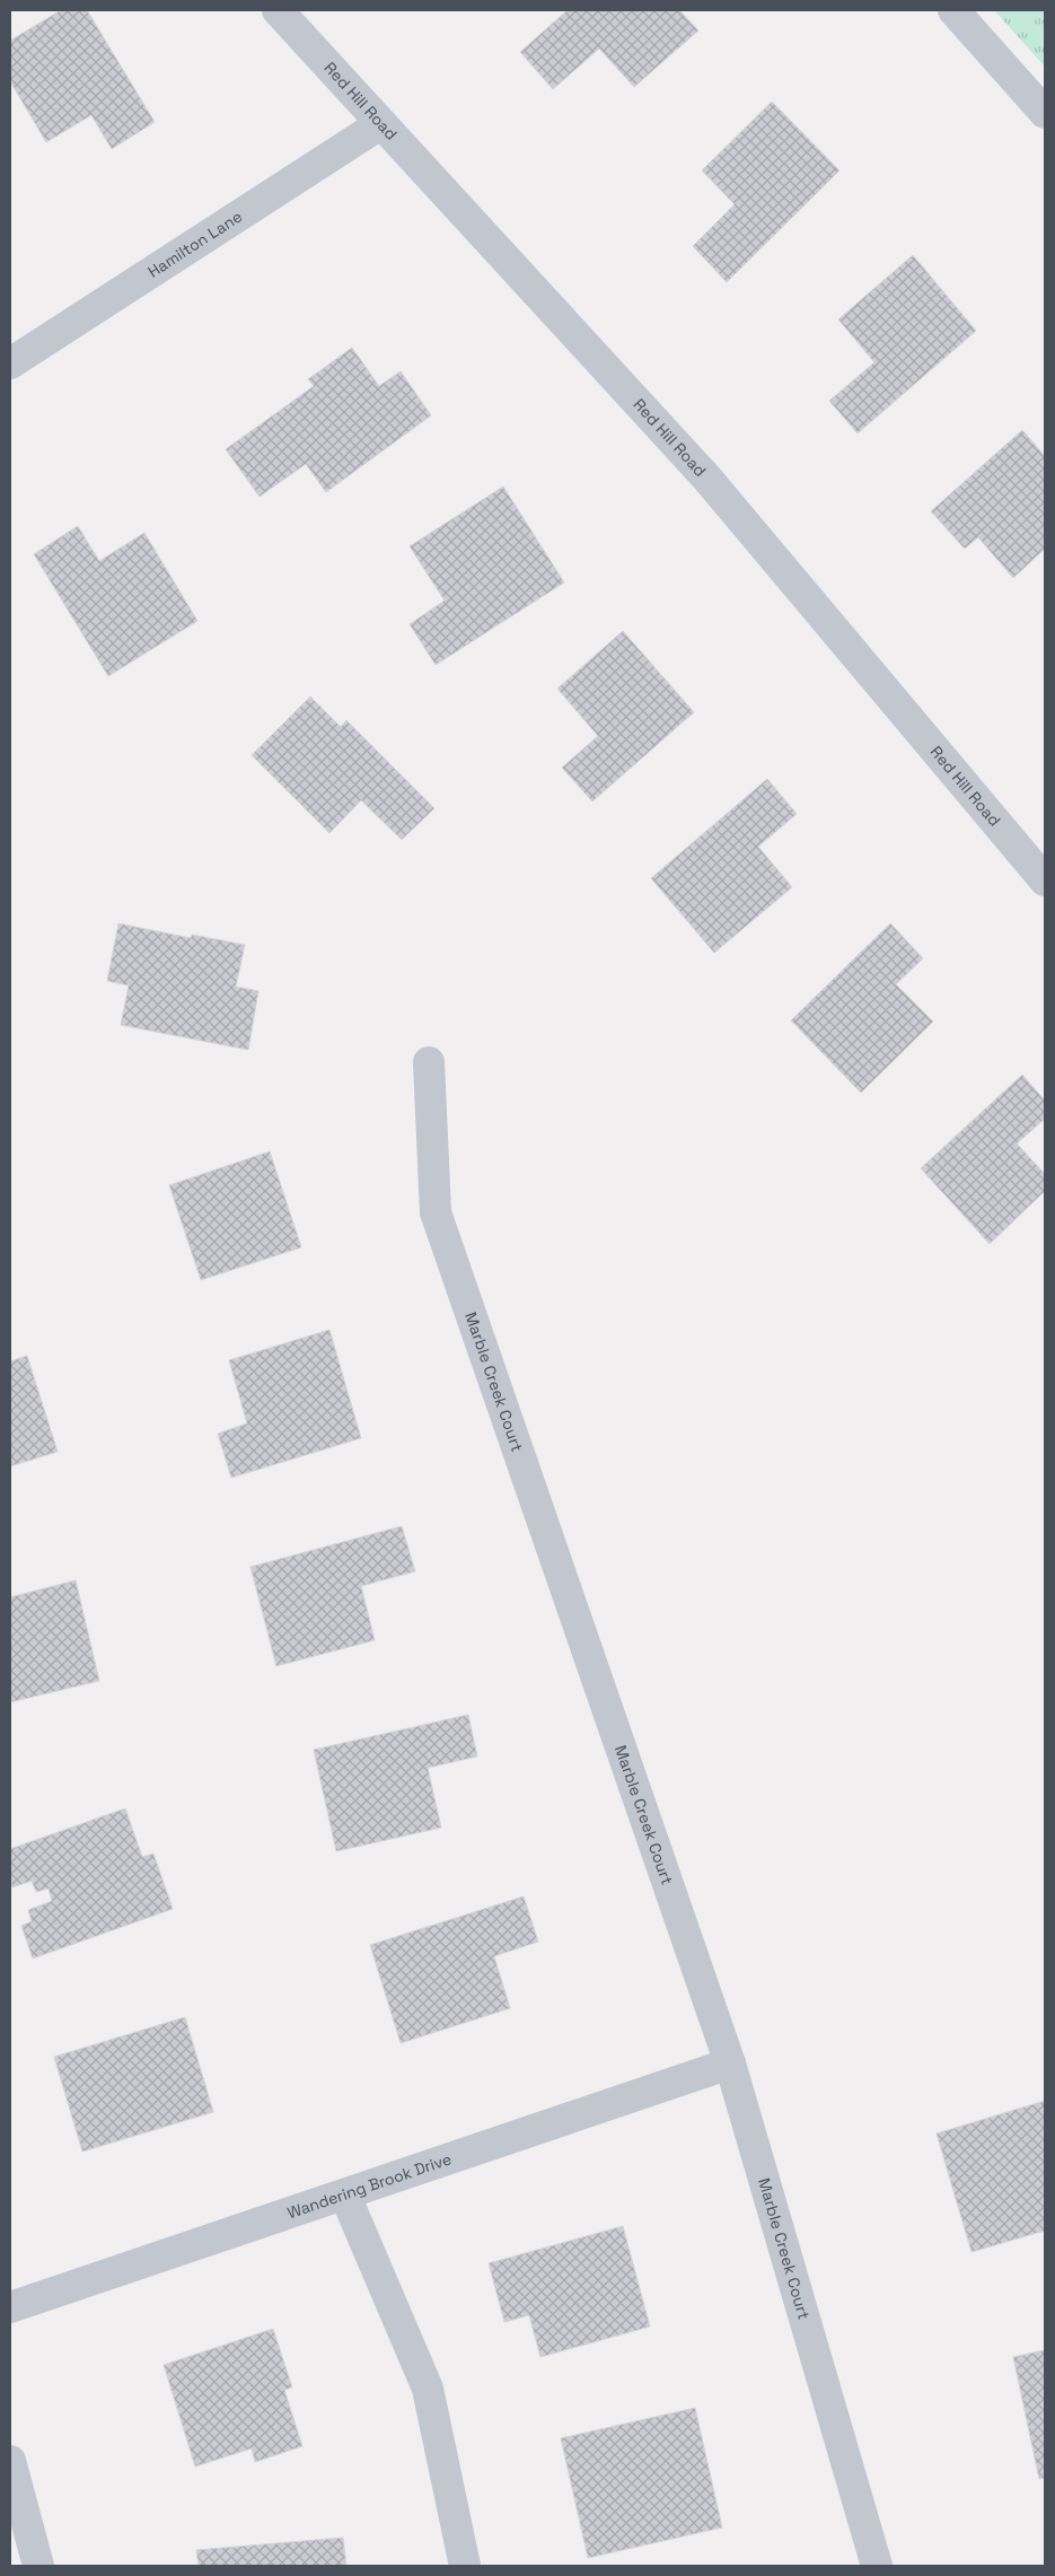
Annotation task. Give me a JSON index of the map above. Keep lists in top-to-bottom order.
{
  "streets": {
    "street": [
      "Red Hill Road",
      "Hamilton Lane",
      "Marble Creek Court",
      "Wandering Brook Drive"
    ]
  },
  "crossings": [
    ["Red Hill Road", "Hamilton Lane"],
    ["Marble Creek Court", "Wandering Brook Drive"]
  ]
}
